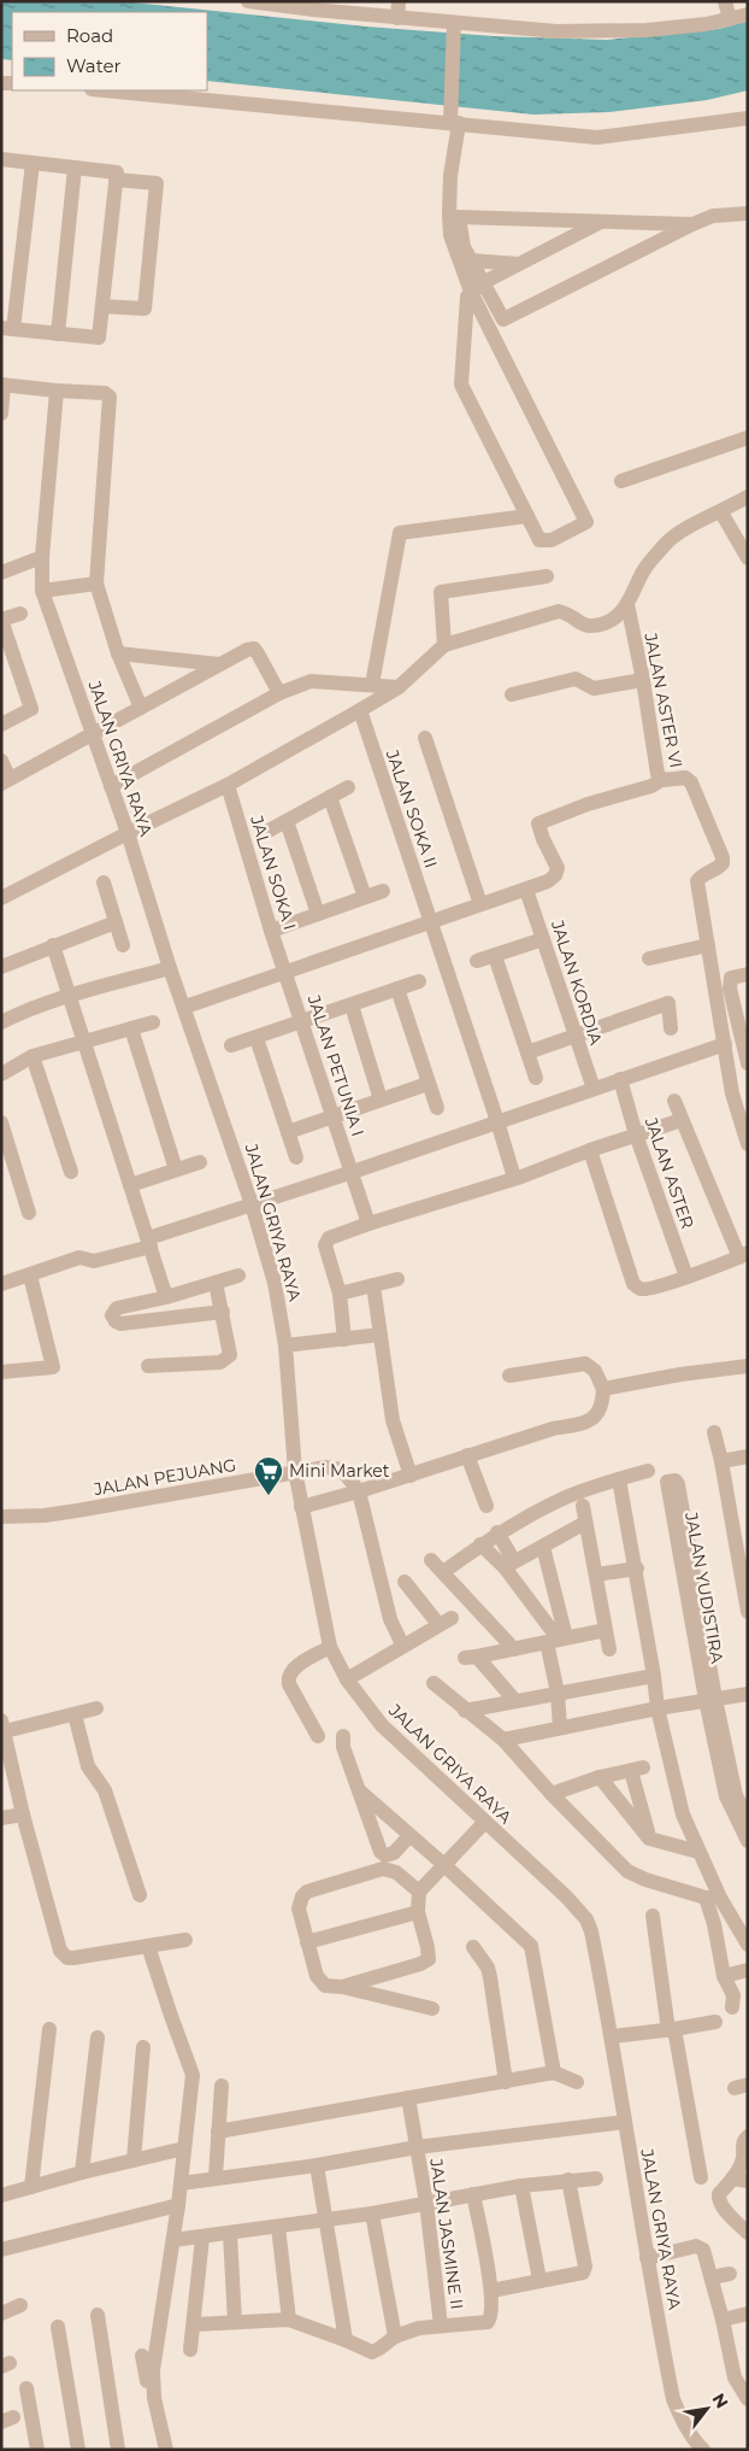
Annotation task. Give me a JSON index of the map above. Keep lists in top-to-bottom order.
{
  "streets": {
    "street": [
      "JALAN ASTER VI",
      "JALAN GRIYA RAYA",
      "JALAN SOKA II",
      "JALAN SOKA I",
      "JALAN KORDIA",
      "JALAN PETUNIA I",
      "JALAN ASTER",
      "JALAN PEJUANG",
      "JALAN YUDISTIRA",
      "JALAN JASMINE II"
    ]
  },
  "crossings": [
    ["JALAN GRIYA RAYA", "JALAN PEJUANG"],
    ["JALAN SOKA I", "JALAN PETUNIA I"]
  ],
  "places": {
    "supermarket": ["Mini Market"]
  },
  "legend": ["Road", "Water"],
  "north": "top right"
}
